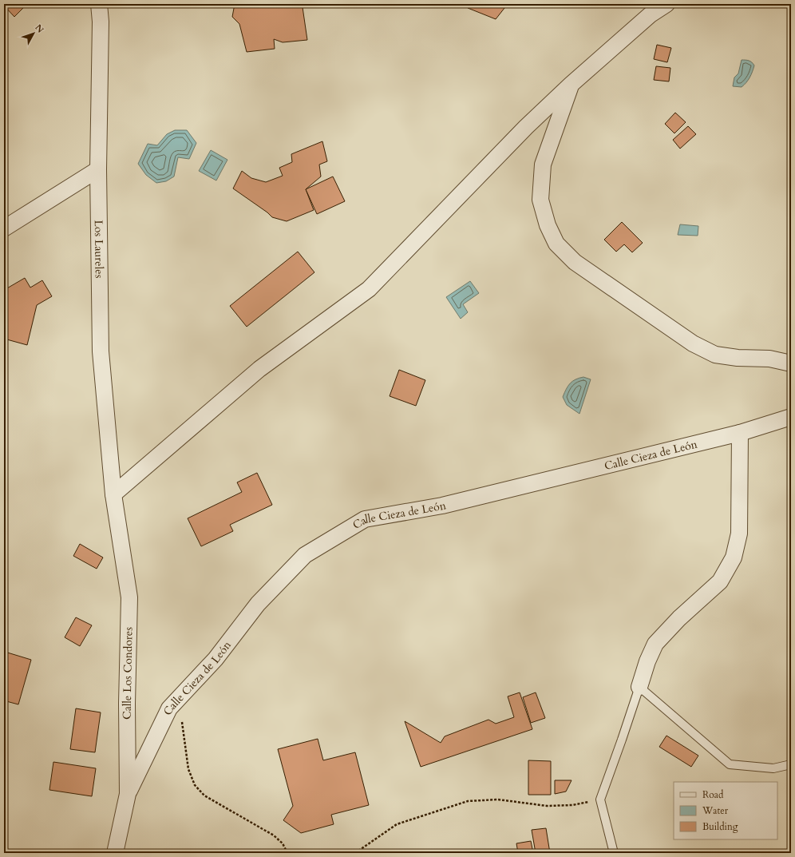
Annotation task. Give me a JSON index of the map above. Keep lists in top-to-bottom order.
{
  "streets": {
    "street": ["Los Laureles", "Calle Cieza de León", "Calle Los Condores"]
  },
  "crossings": [
    ["Los Laureles", "Calle Los Condores"],
    ["Calle Cieza de León", "Calle Los Condores"]
  ],
  "legend": ["Road", "Water", "Building"],
  "north": "top right"
}
